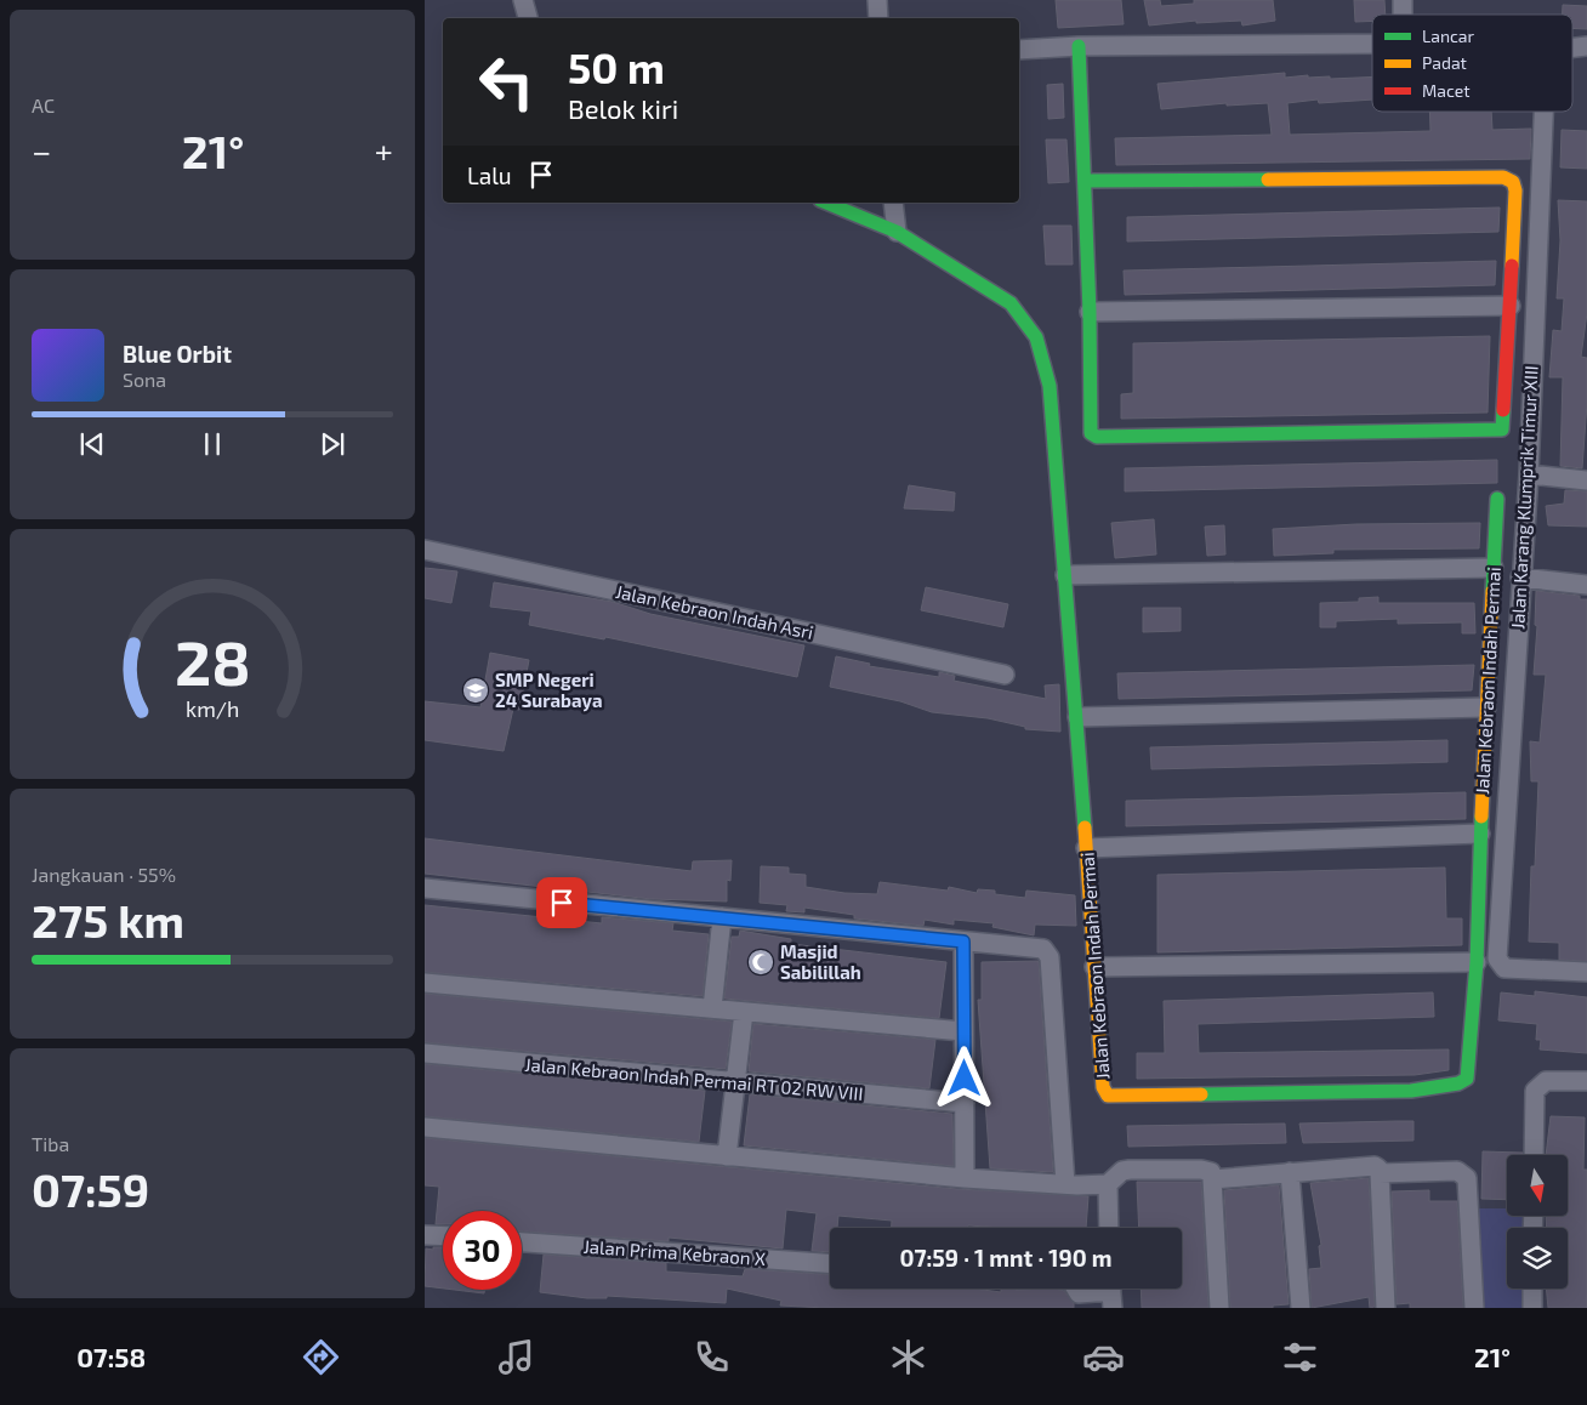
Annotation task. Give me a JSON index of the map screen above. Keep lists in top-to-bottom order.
{
  "streets": {
    "street": [
      "Jalan Karang Klumprik Timur XIII",
      "Jalan Kebraon Indah Asri",
      "Jalan Kebraon Indah Permai",
      "Jalan Kebraon Indah Permai RT 02 RW VIII",
      "Jalan Prima Kebraon X"
    ]
  },
  "places": {
    "school or university": ["SMP Negeri 24 Surabaya"],
    "mosque": ["Masjid Sabilillah"]
  },
  "legend": ["Lancar", "Padat", "Macet"],
  "north": "bottom",
  "page": {
    "tile": [
      "AC",
      ["Jangkauan · 55%", "275 km"],
      ["Tiba", "07:59"]
    ],
    "turn": ["50 m", "Belok kiri"],
    "heat": ["−", "21°", "+"],
    "then": "Lalu",
    "song": ["Blue Orbit", "Sona"],
    "limit": "30",
    "trip": "07:59 · 1 mnt · 190 m",
    "tabs": ["07:58", "21°"],
    "gauge": ["28", "km/h"]
  }
}
